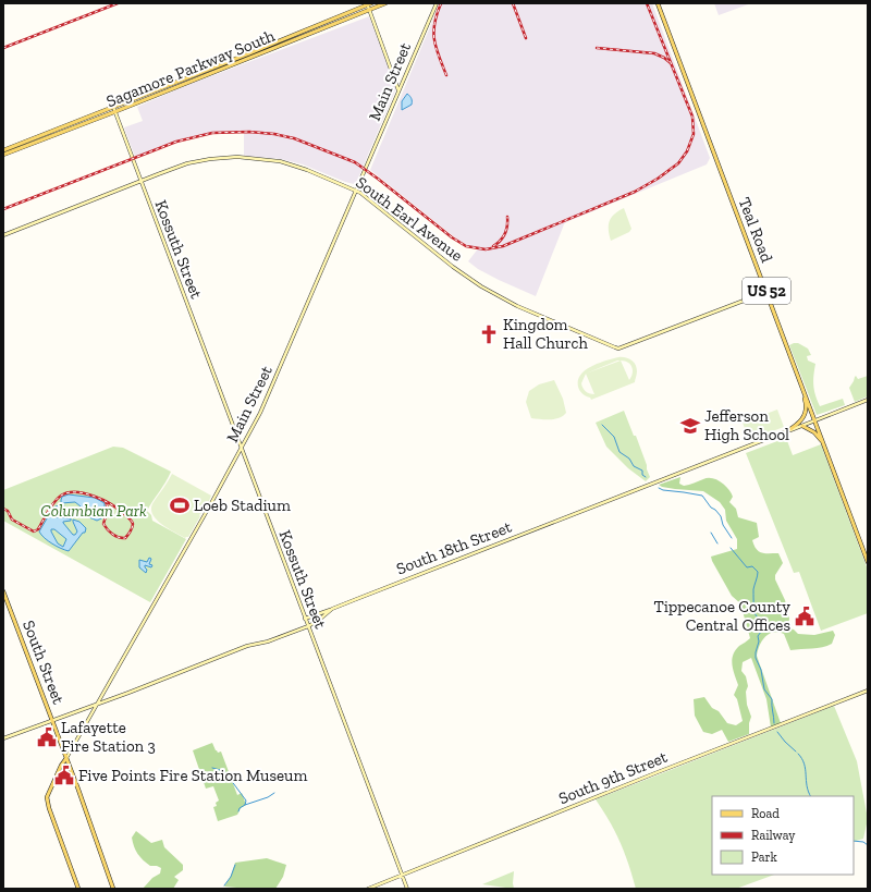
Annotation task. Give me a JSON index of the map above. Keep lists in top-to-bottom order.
{
  "streets": {
    "main road": [
      "Sagamore Parkway South",
      "Main Street",
      "Teal Road",
      "US 52",
      "South Street"
    ],
    "street": [
      "South Earl Avenue",
      "Kossuth Street",
      "South 18th Street",
      "South 9th Street"
    ]
  },
  "crossings": [
    ["Sagamore Parkway South", "Kossuth Street"],
    ["Main Street", "South Earl Avenue"],
    ["Main Street", "Kossuth Street"],
    ["Main Street", "South 18th Street"],
    ["Main Street", "South Street"],
    ["South Earl Avenue", "Teal Road"],
    ["South Earl Avenue", "Kossuth Street"],
    ["Teal Road", "South 18th Street"],
    ["Kossuth Street", "South 18th Street"],
    ["Kossuth Street", "South 9th Street"],
    ["South 18th Street", "South Street"]
  ],
  "parks": ["Columbian Park"],
  "places": {
    "church": ["Kingdom Hall Church"],
    "school or university": ["Jefferson High School"],
    "sports": ["Loeb Stadium"],
    "public building": ["Tippecanoe County Central Offices", "Lafayette Fire Station 3", "Five Points Fire Station Museum"]
  },
  "legend": ["Road", "Railway", "Park"]
}
